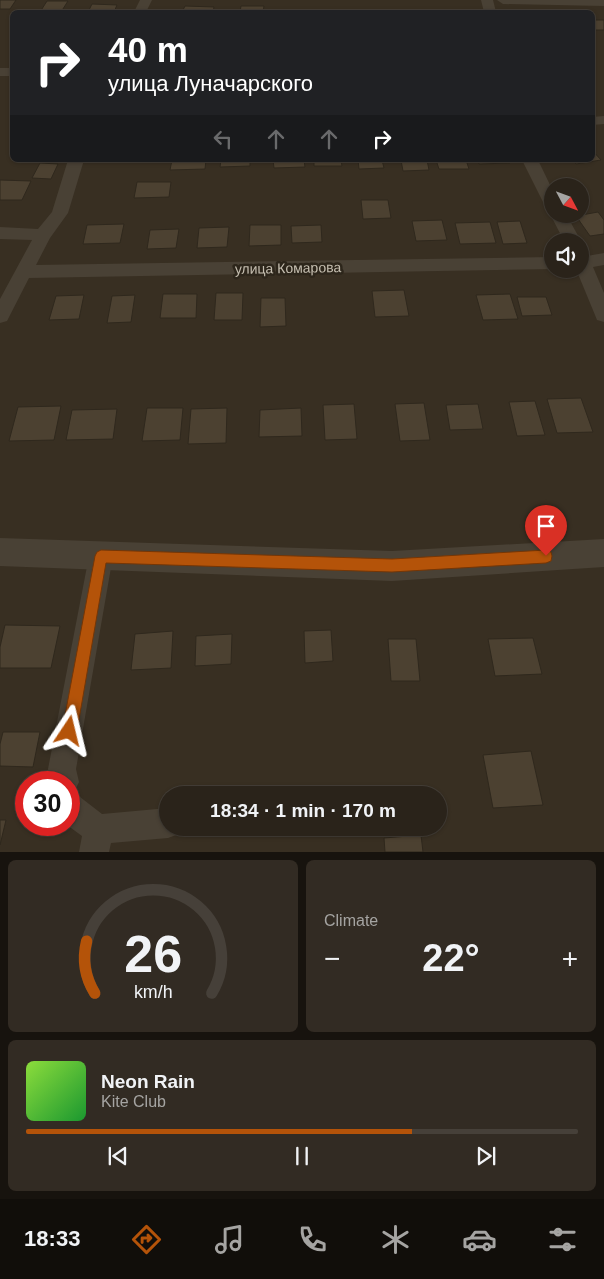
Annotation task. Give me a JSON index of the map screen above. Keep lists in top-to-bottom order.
{
  "streets": {
    "street": ["улица Комарова"]
  },
  "north": "bottom right",
  "page": {
    "turn": ["40 m", "улица Луначарского"],
    "limit": "30",
    "trip": "18:34 · 1 min · 170 m",
    "tile": "Climate",
    "heat": ["−", "22°", "+"],
    "song": ["Neon Rain", "Kite Club"],
    "tabs": "18:33",
    "gauge": ["26", "km/h"]
  }
}
